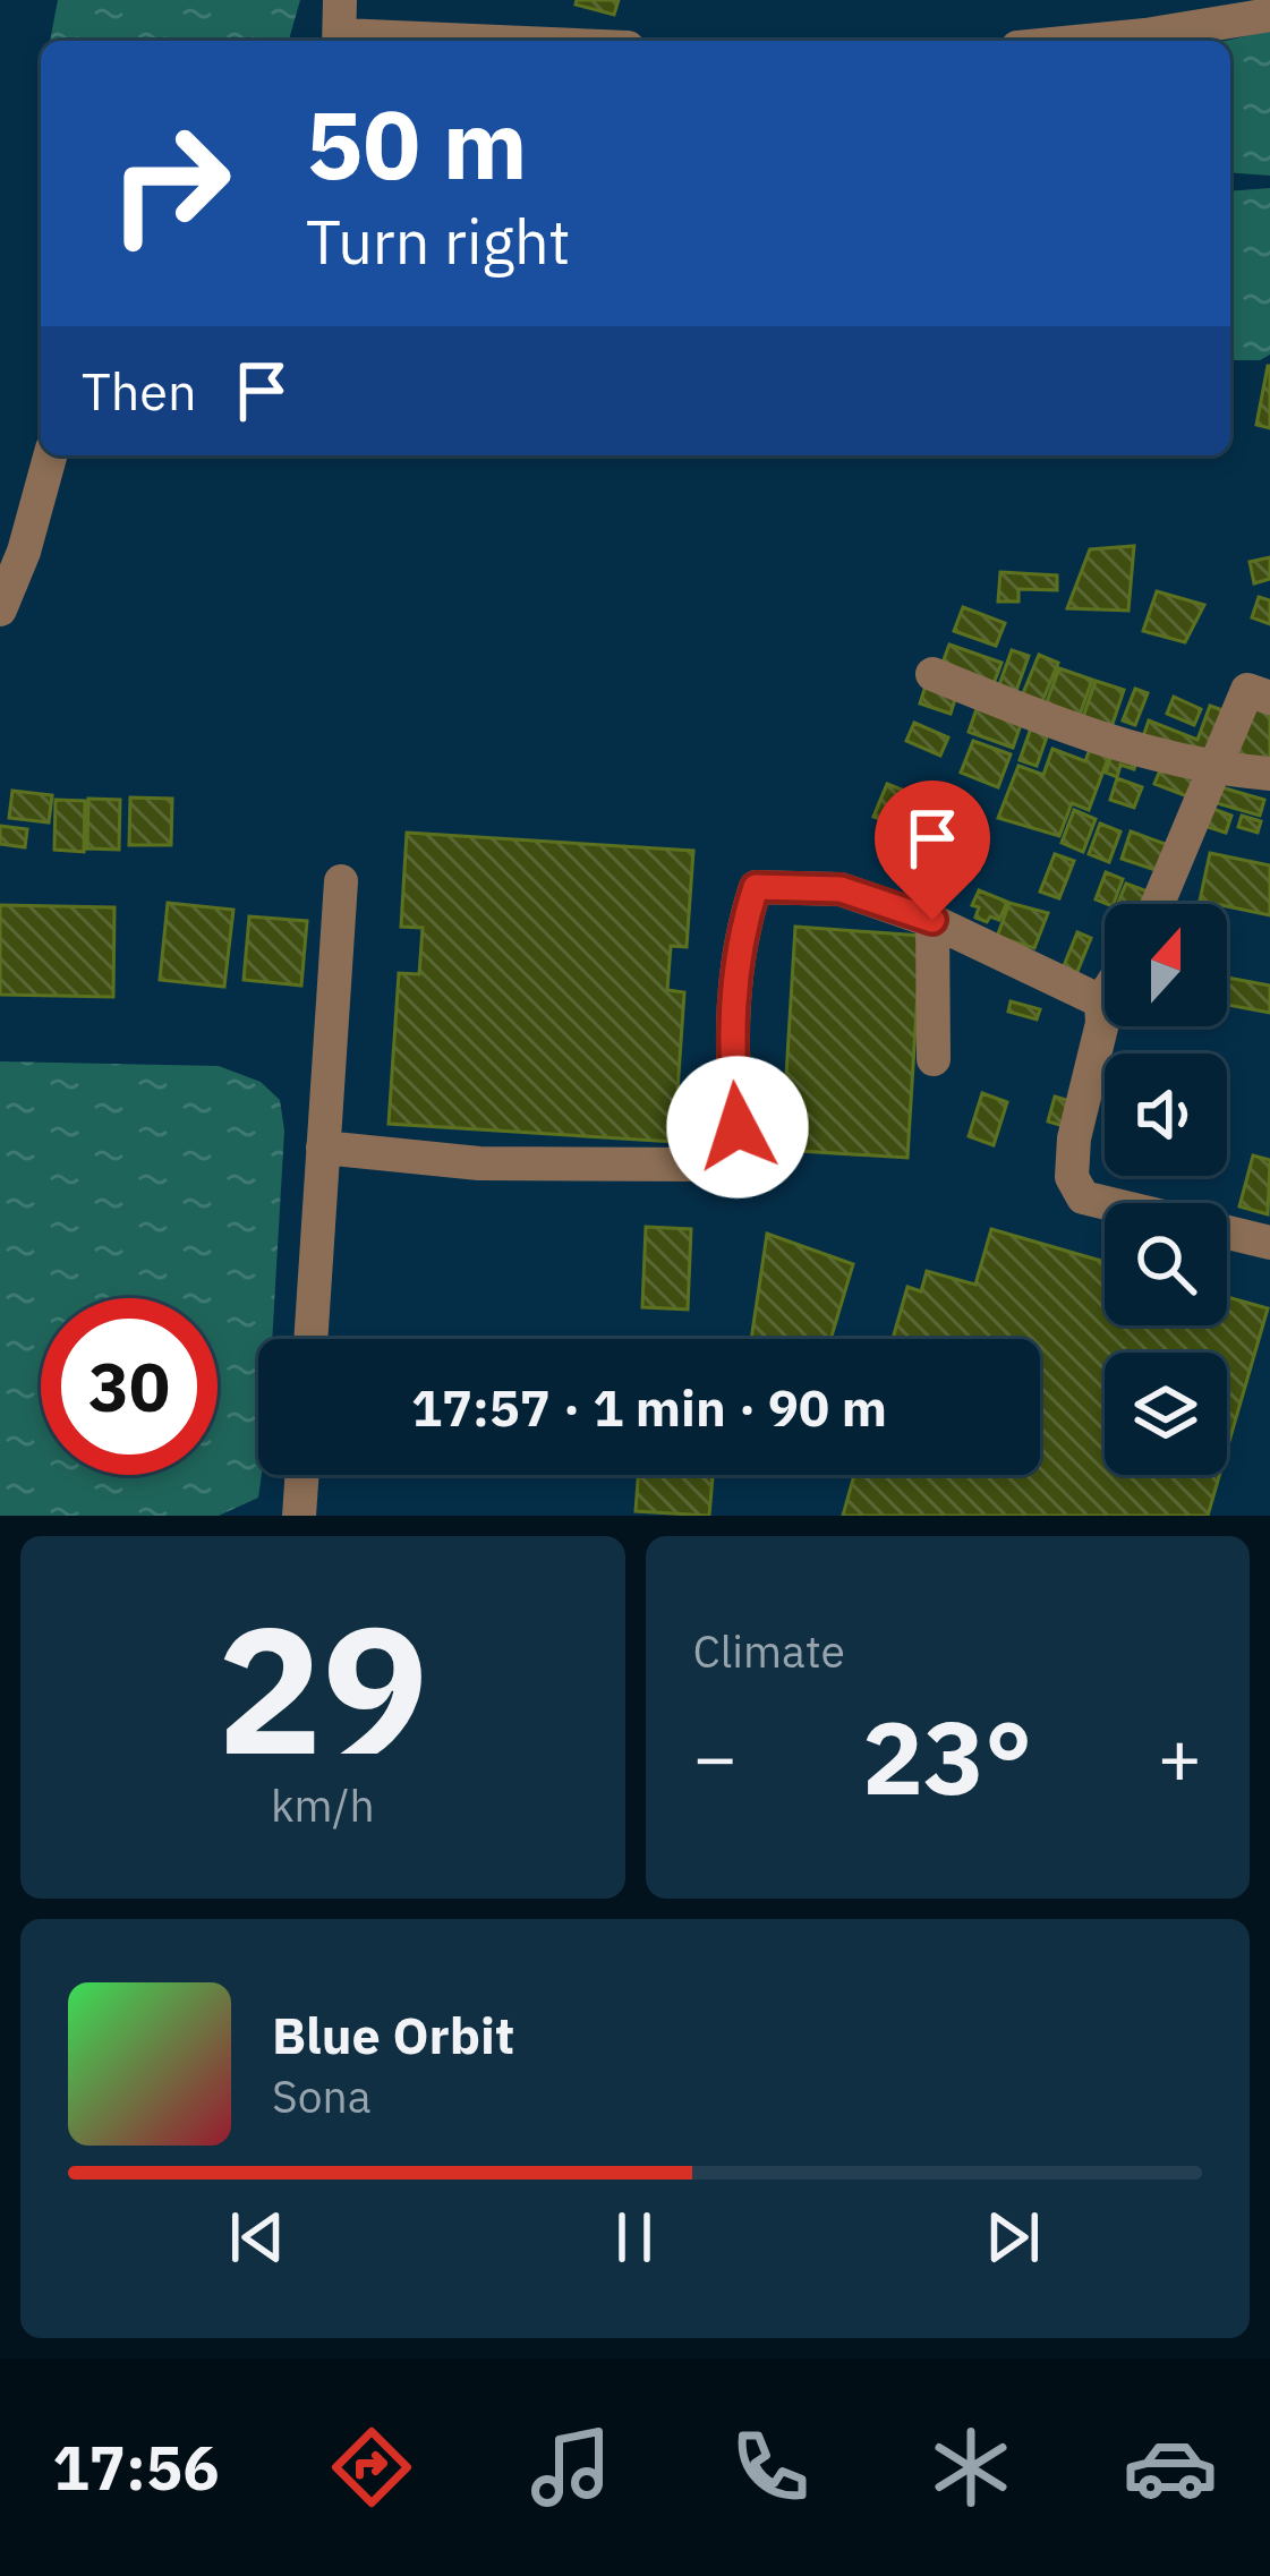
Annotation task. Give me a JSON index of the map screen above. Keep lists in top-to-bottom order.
{
  "north": "top",
  "page": {
    "turn": ["50 m", "Turn right"],
    "then": "Then",
    "limit": "30",
    "trip": "17:57 · 1 min · 90 m",
    "tile": [
      ["29", "km/h"],
      "Climate"
    ],
    "heat": ["−", "23°", "+"],
    "song": ["Blue Orbit", "Sona"],
    "tabs": "17:56"
  }
}
